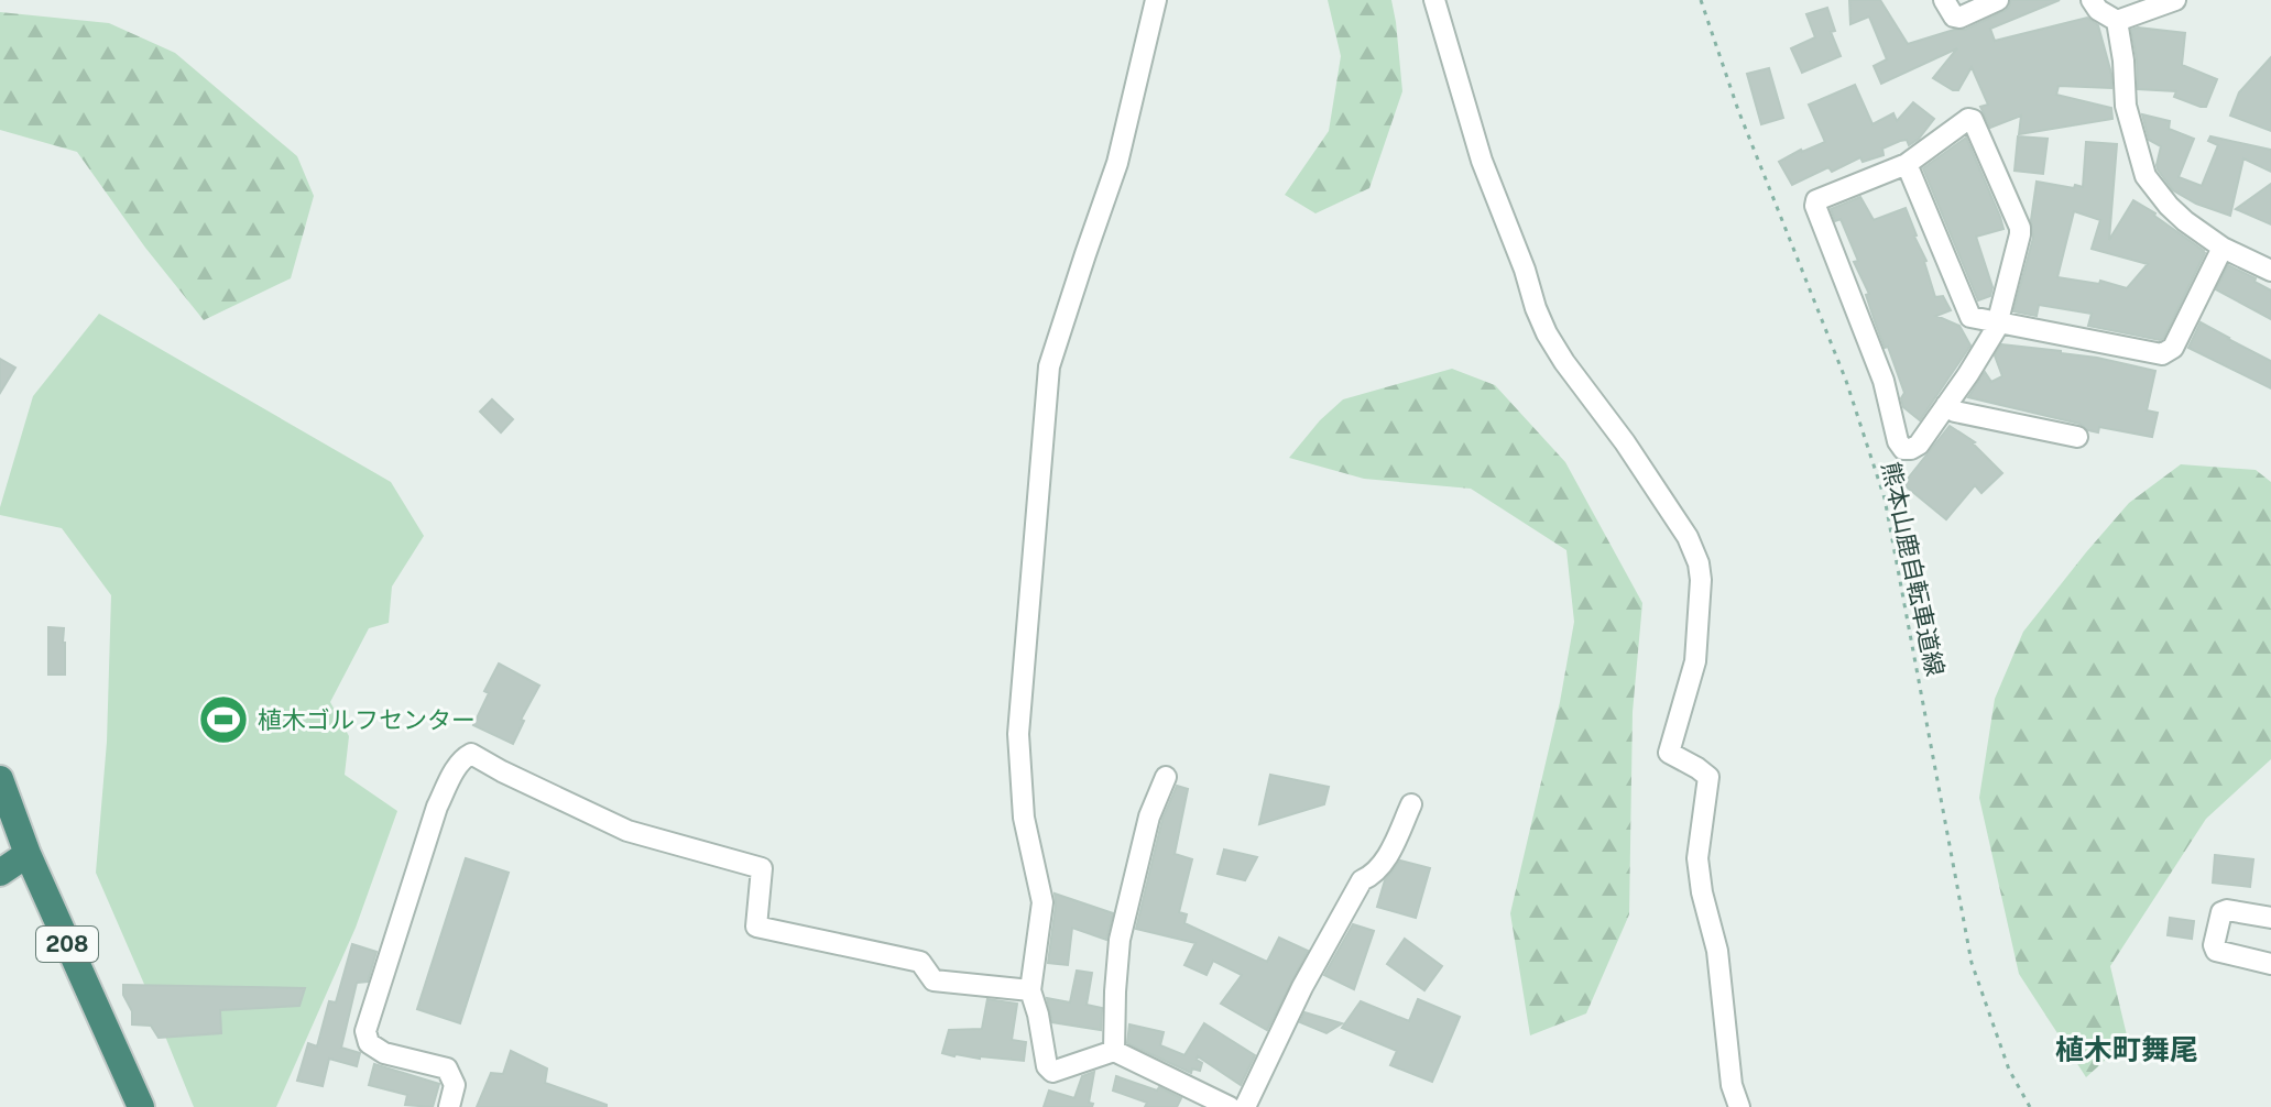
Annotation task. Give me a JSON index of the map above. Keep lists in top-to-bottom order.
{
  "streets": {
    "highway": ["208"],
    "path": ["熊本山鹿自転車道線"]
  },
  "districts": ["植木町舞尾"],
  "places": {
    "sports": ["植木ゴルフセンター"]
  }
}
